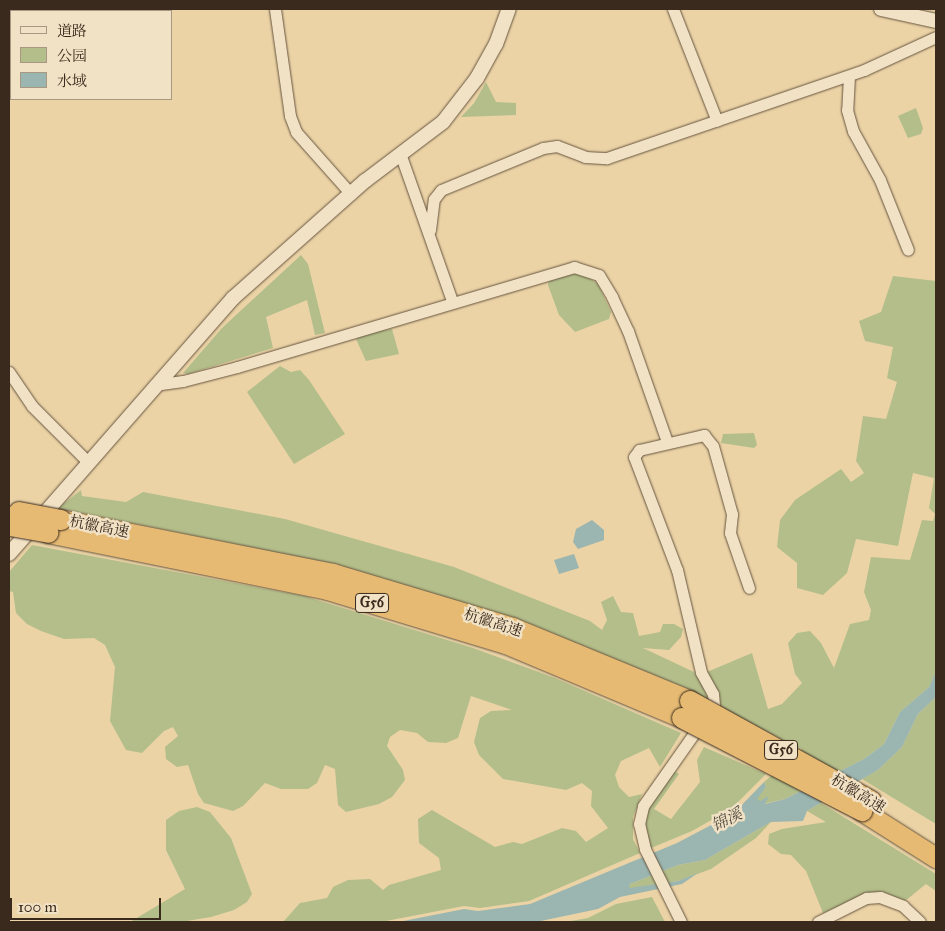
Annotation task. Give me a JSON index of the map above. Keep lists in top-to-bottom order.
{
  "streets": {
    "highway": ["杭徽高速", "G56"]
  },
  "water": ["锦溪"],
  "legend": ["道路", "公园", "水域"],
  "scale_bar": "100 m"
}
